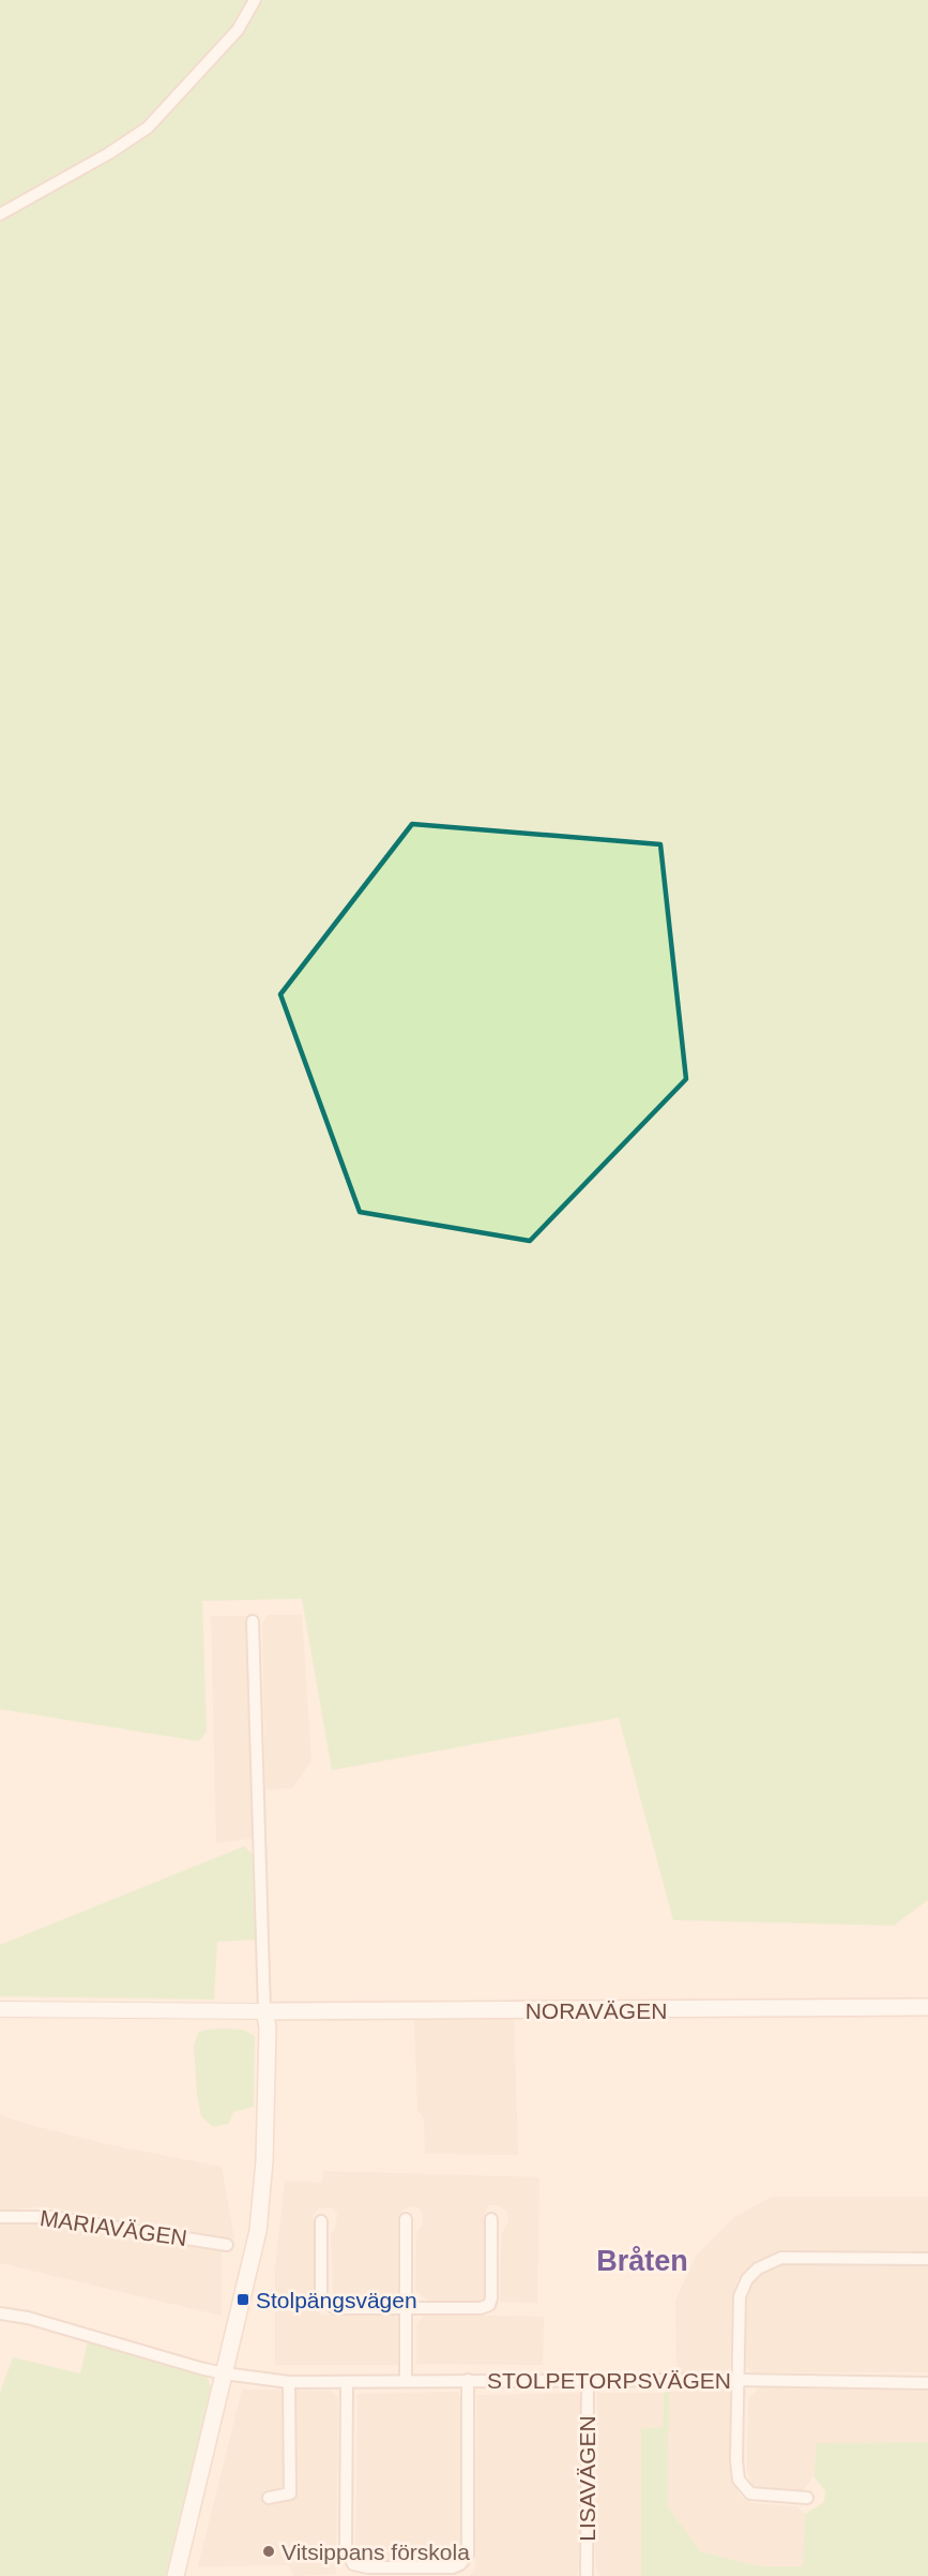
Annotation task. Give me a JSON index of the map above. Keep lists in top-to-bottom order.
{
  "streets": {
    "main road": ["NORAVÄGEN"],
    "street": ["MARIAVÄGEN", "STOLPETORPSVÄGEN", "LISAVÄGEN"]
  },
  "crossings": [
    ["STOLPETORPSVÄGEN", "LISAVÄGEN"]
  ],
  "districts": ["Bråten"],
  "places": {
    "transit": ["Stolpängsvägen"],
    "other": ["Vitsippans förskola"]
  }
}
